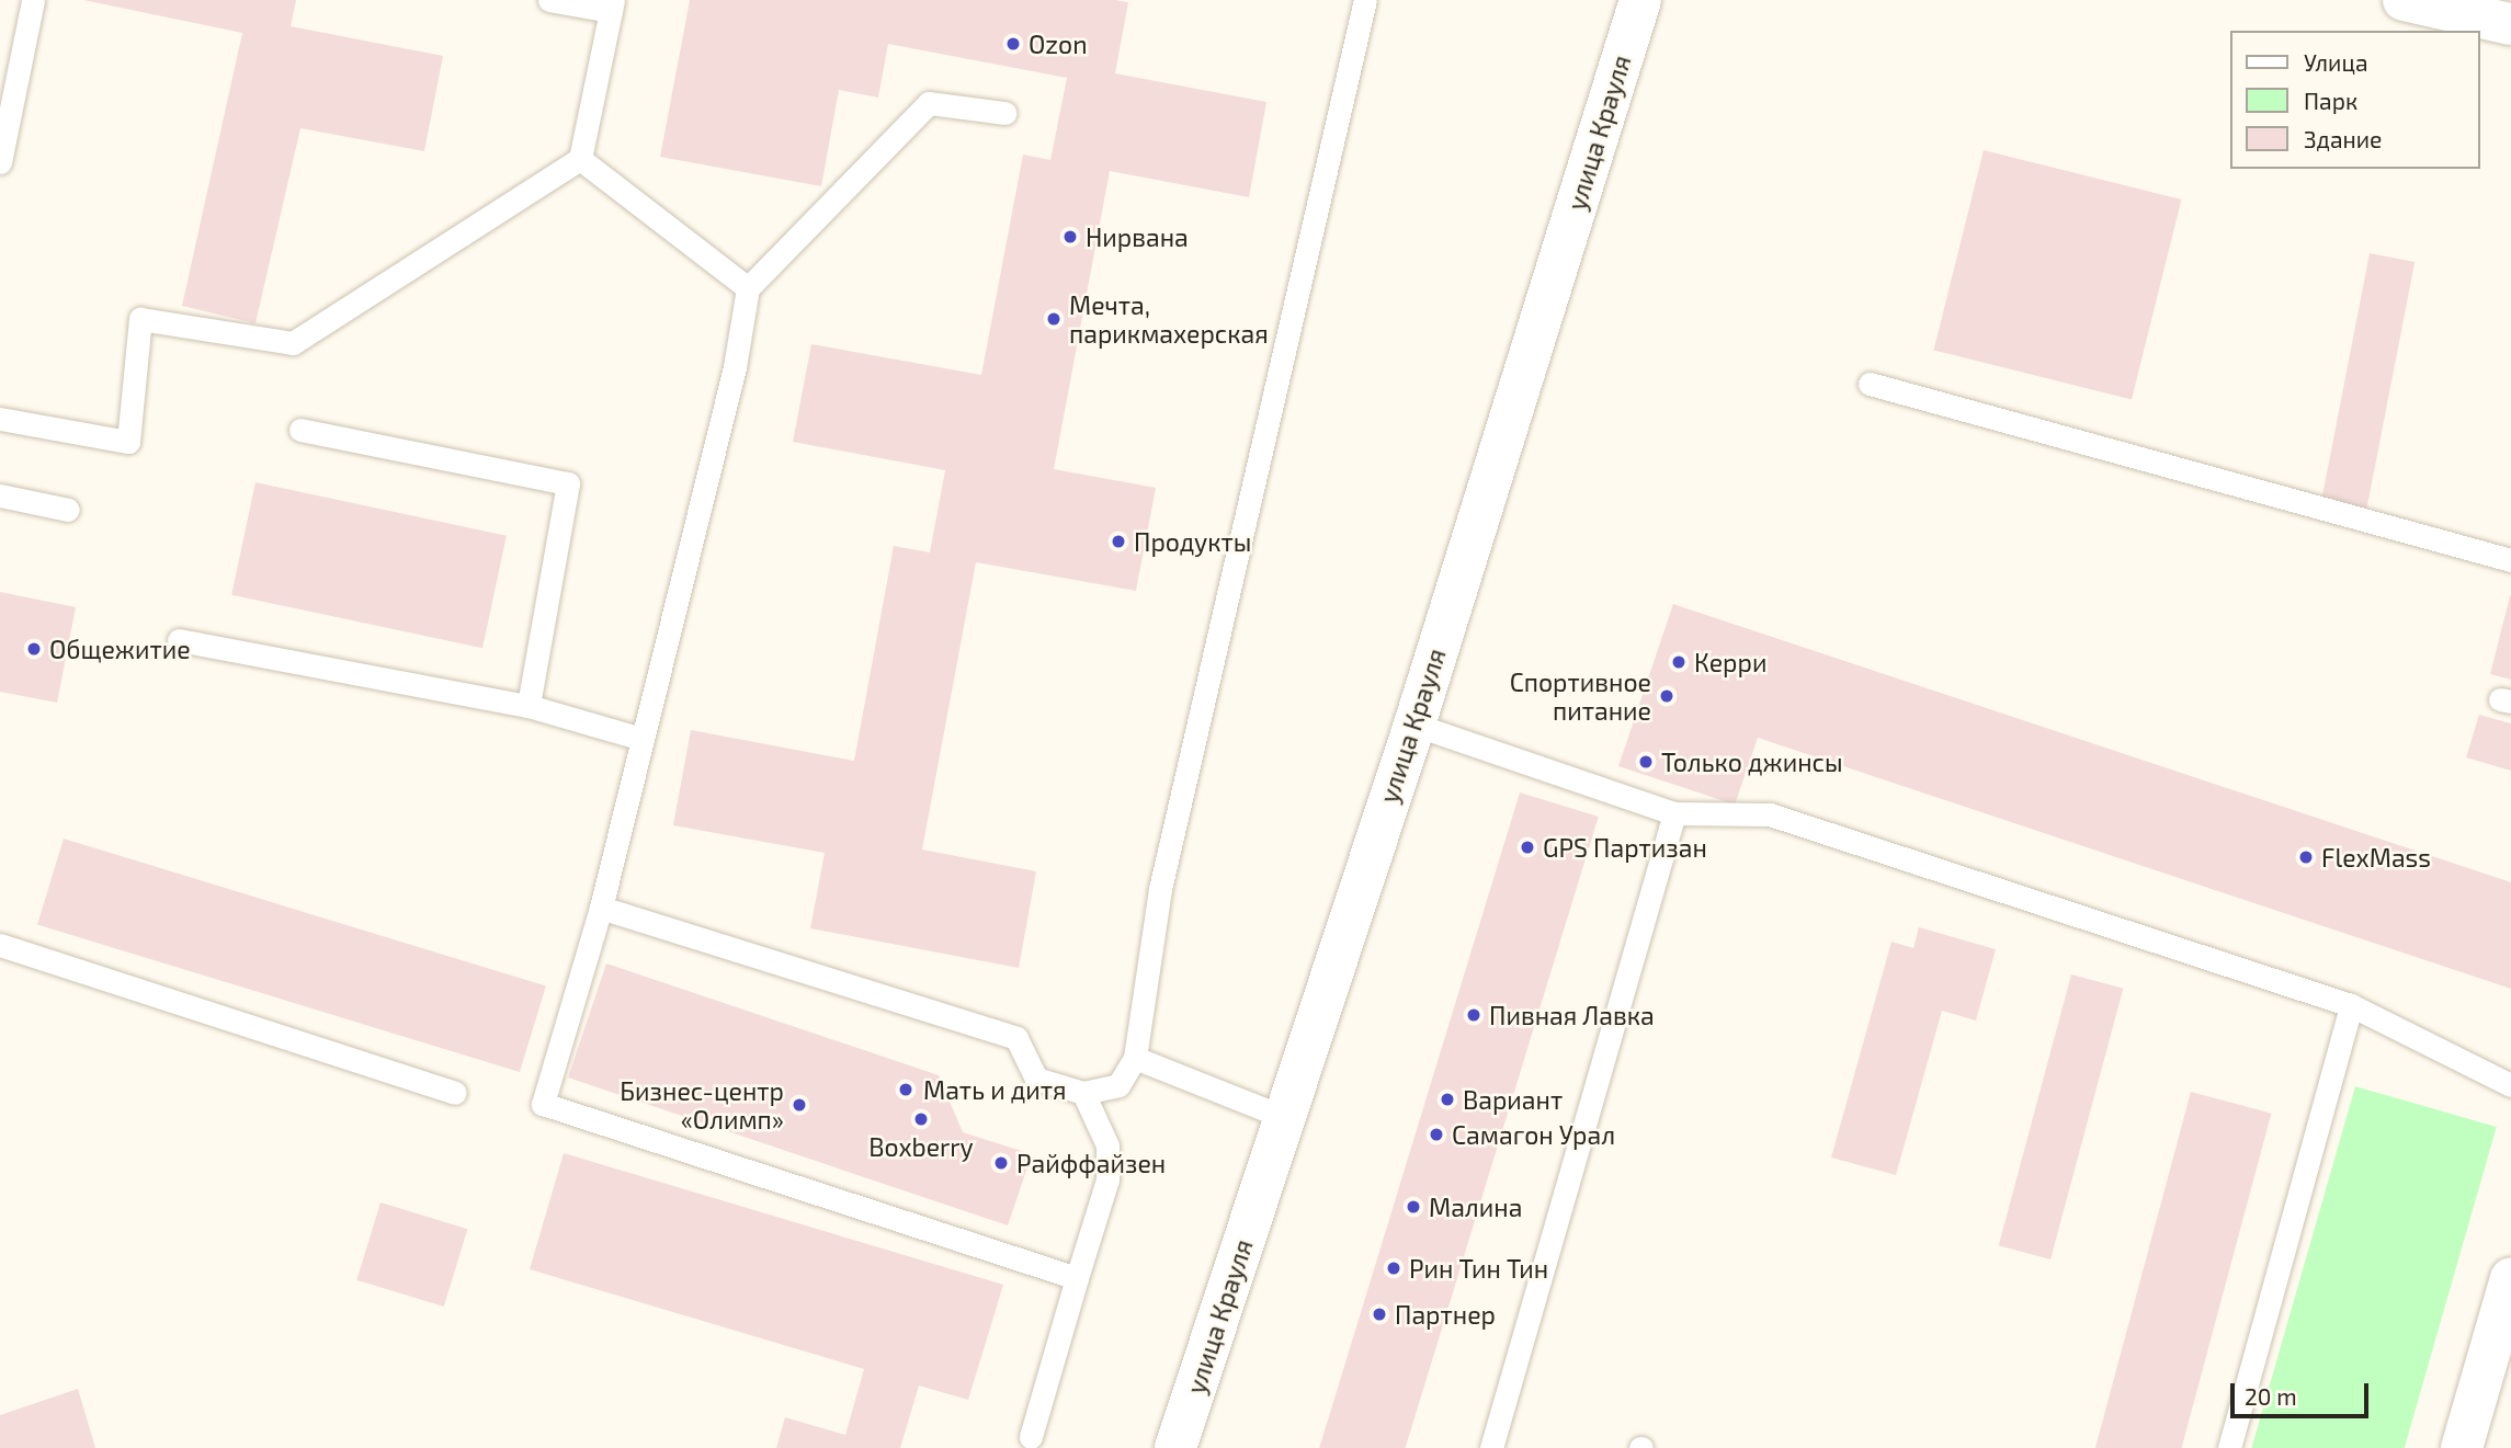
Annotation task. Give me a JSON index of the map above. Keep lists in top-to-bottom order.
{
  "streets": {
    "main road": ["улица Крауля"]
  },
  "places": [
    "Ozon",
    "Нирвана",
    "Мечта, парикмахерская",
    "Продукты",
    "Общежитие",
    "Керри",
    "Спортивное питание",
    "Только джинсы",
    "GPS Партизан",
    "FlexMass",
    "Пивная Лавка",
    "Мать и дитя",
    "Вариант",
    "Бизнес-центр «Олимп»",
    "Boxberry",
    "Самагон Урал",
    "Райффайзен",
    "Малина",
    "Рин Тин Тин",
    "Партнер"
  ],
  "legend": ["Улица", "Парк", "Здание"],
  "scale_bar": "20 m"
}
